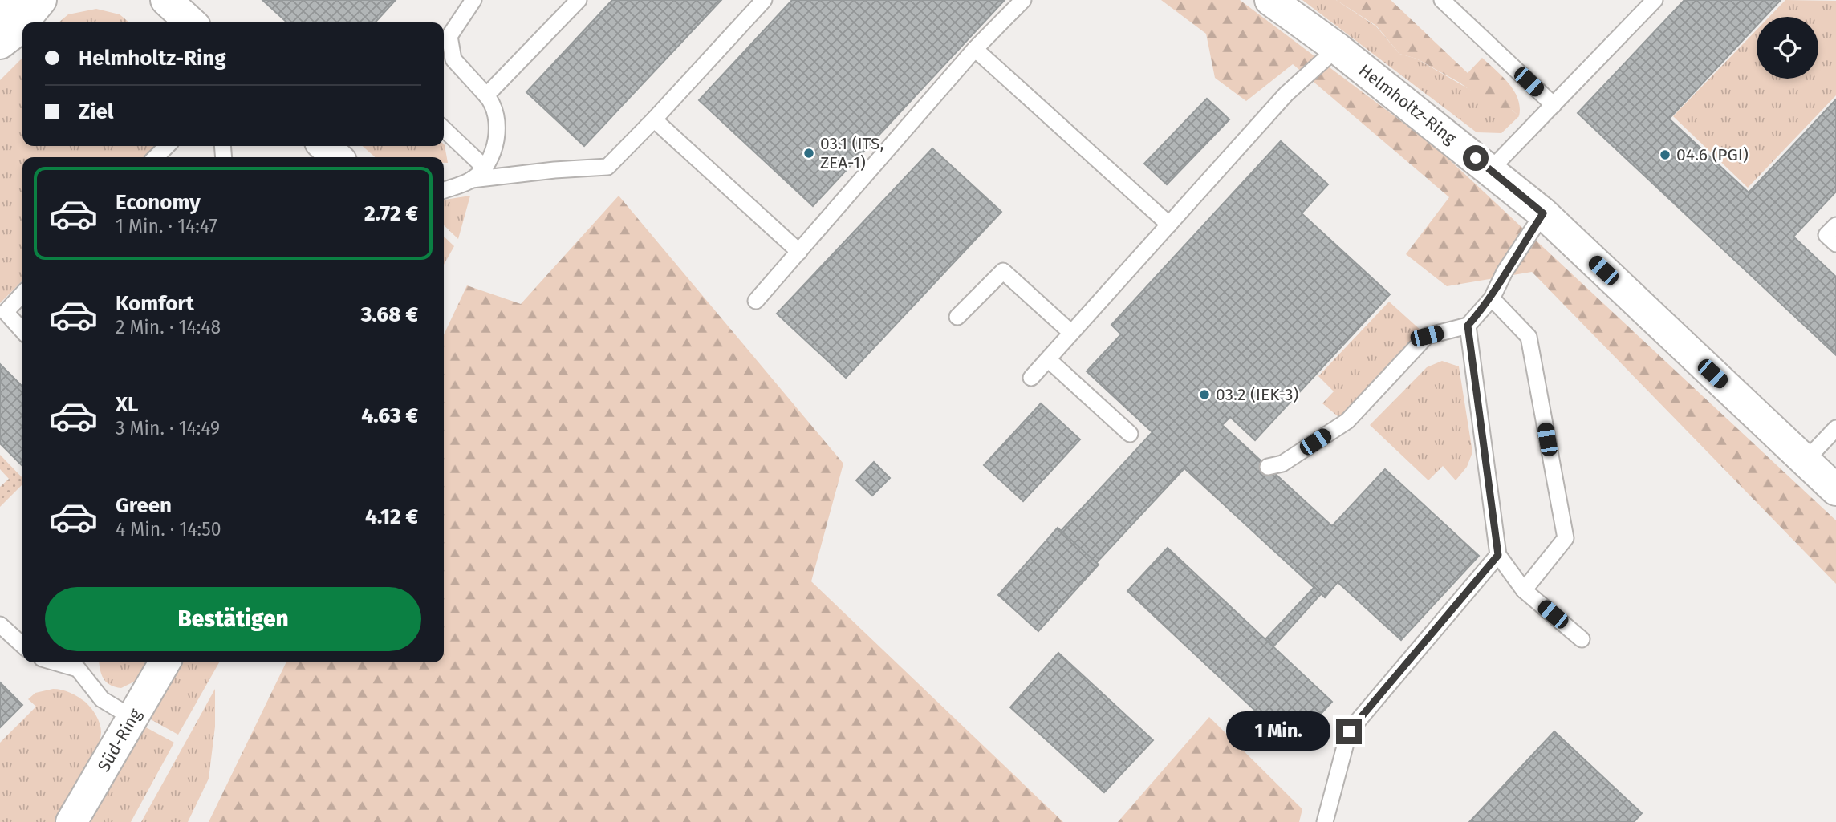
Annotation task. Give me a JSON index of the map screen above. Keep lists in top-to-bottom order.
{
  "streets": {
    "street": ["Helmholtz-Ring", "Süd-Ring"]
  },
  "places": ["03.1 (ITS, ZEA-1)", "04.6 (PGI)", "03.2 (IEK-3)"],
  "page": {
    "banner": ["Helmholtz-Ring", "Ziel"],
    "list": [
      {
        "name": "Economy",
        "note": "1 Min. · 14:47",
        "value": "2.72 €"
      },
      {
        "name": "Komfort",
        "note": "2 Min. · 14:48",
        "value": "3.68 €"
      },
      {
        "name": "XL",
        "note": "3 Min. · 14:49",
        "value": "4.63 €"
      },
      {
        "name": "Green",
        "note": "4 Min. · 14:50",
        "value": "4.12 €"
      }
    ],
    "buttons": "Bestätigen",
    "bubble": "1 Min."
  }
}
